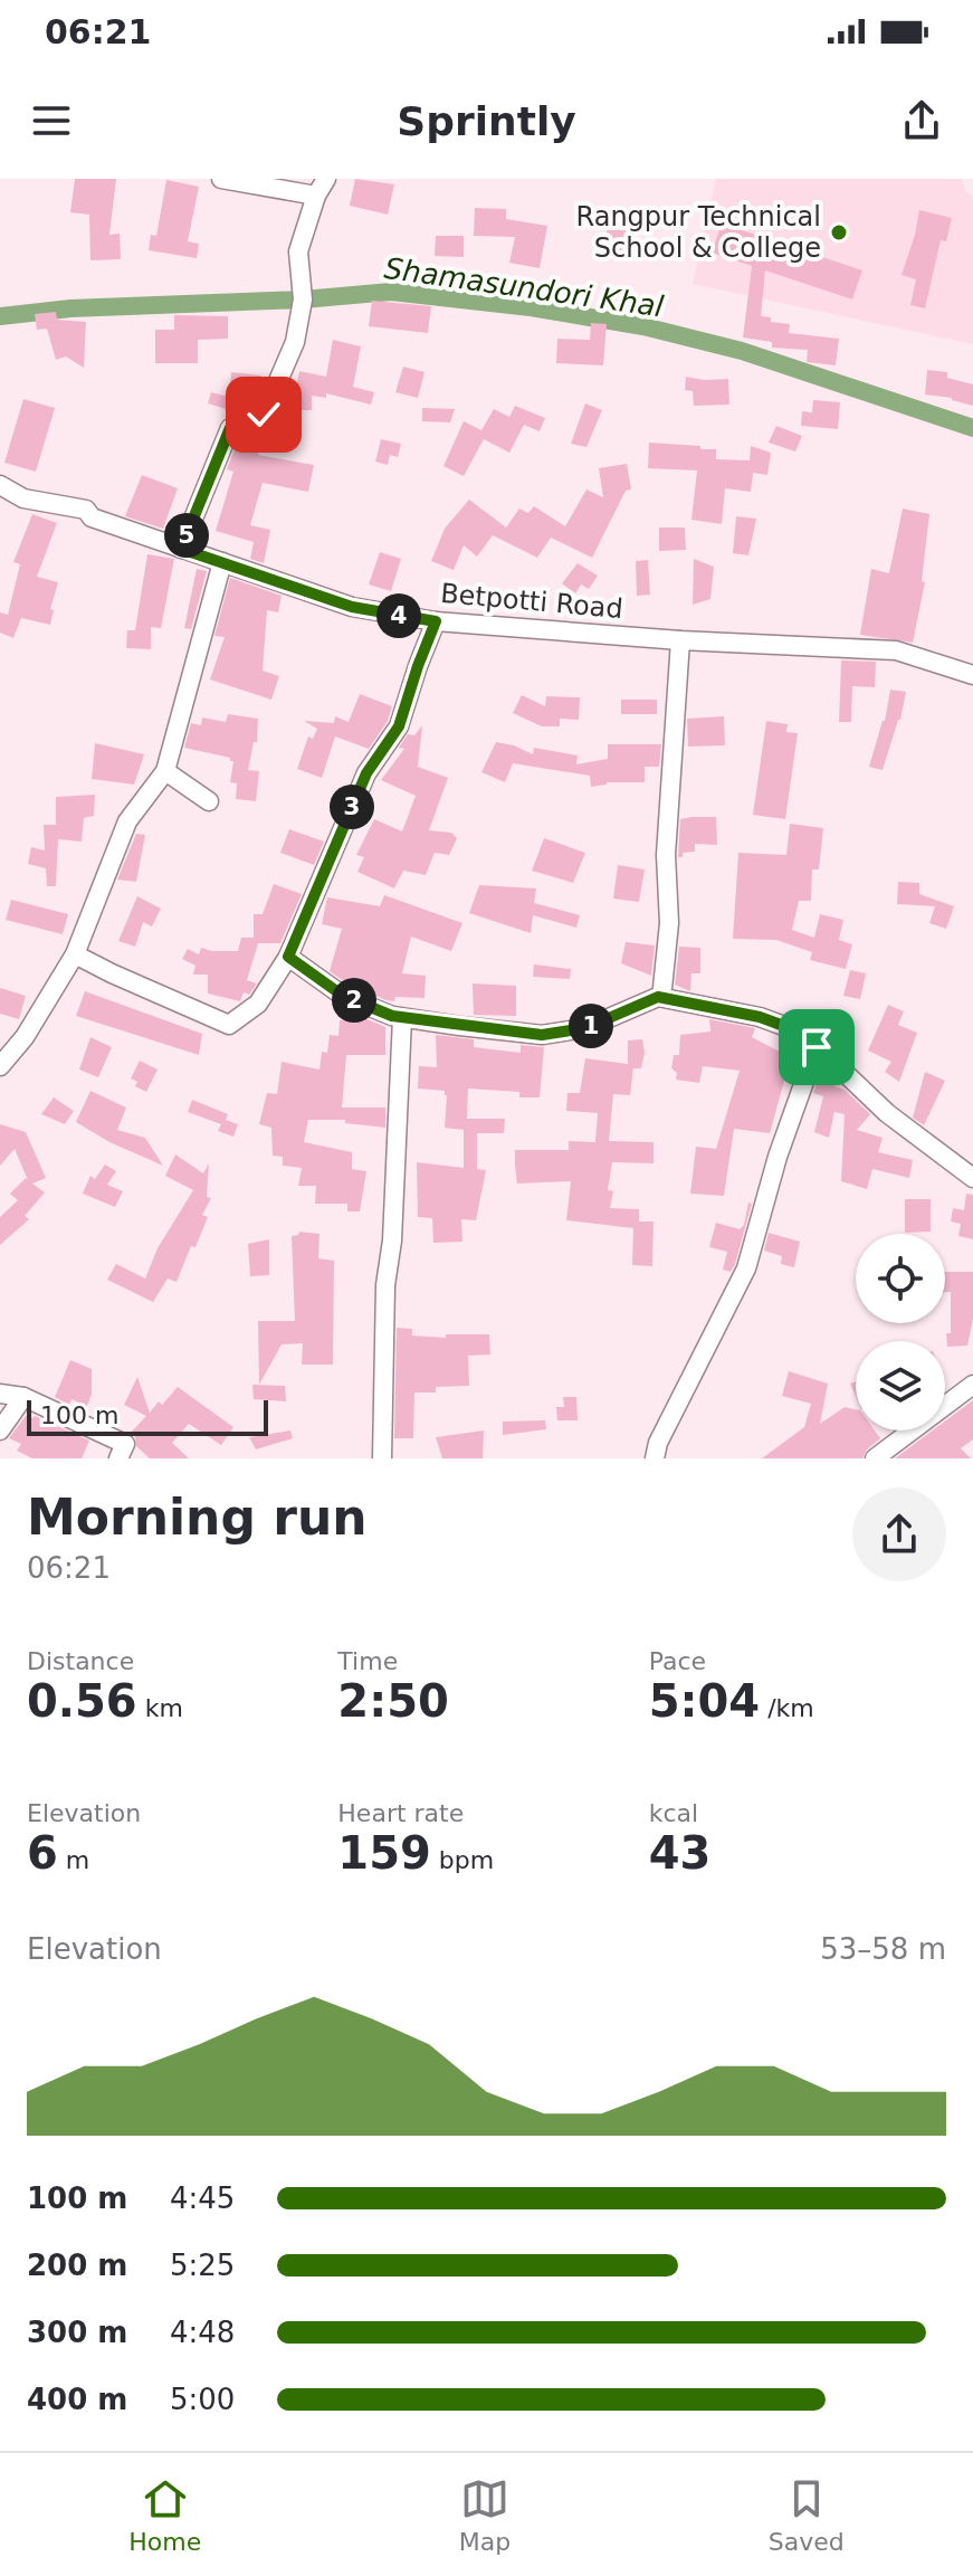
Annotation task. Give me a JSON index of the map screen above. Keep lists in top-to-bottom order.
{
  "streets": {
    "street": ["Betpotti Road"]
  },
  "water": ["Shamasundori Khal"],
  "places": ["Rangpur Technical School & College"],
  "scale_bar": "100 m",
  "page": {
    "status": "06:21",
    "header": "Sprintly",
    "pins": [
      "5",
      "4",
      "3",
      "2",
      "1"
    ],
    "scale": "100 m",
    "heading": ["Morning run", "06:21"],
    "stats": [
      ["Distance", "0.56 km"],
      ["Time", "2:50"],
      ["Pace", "5:04 /km"],
      ["Elevation", "6 m"],
      ["Heart rate", "159 bpm"],
      ["kcal", "43"]
    ],
    "chart": ["Elevation", "53–58 m"],
    "list": [
      {
        "name": "100 m",
        "note": "4:45"
      },
      {
        "name": "200 m",
        "note": "5:25"
      },
      {
        "name": "300 m",
        "note": "4:48"
      },
      {
        "name": "400 m",
        "note": "5:00"
      }
    ],
    "tabs": ["Home", "Map", "Saved"]
  }
}
